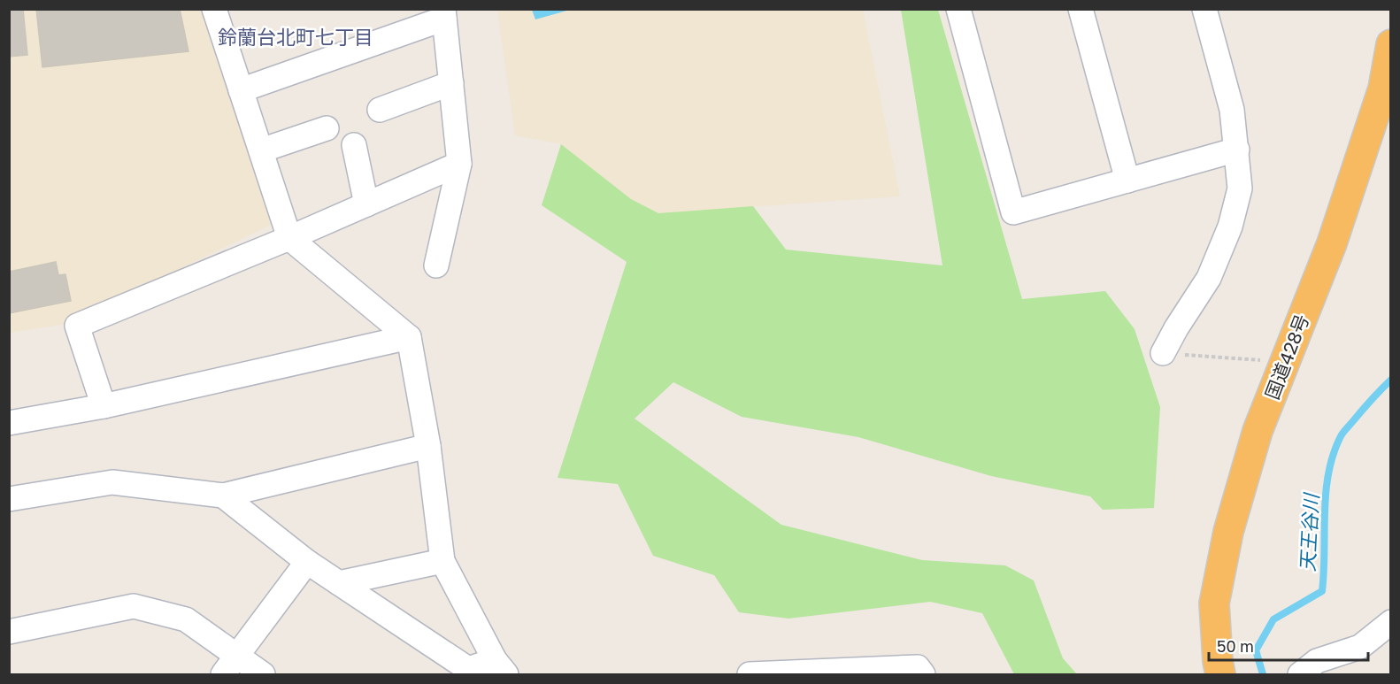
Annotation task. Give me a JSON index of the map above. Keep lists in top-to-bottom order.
{
  "streets": {
    "highway": ["国道428号"]
  },
  "districts": ["鈴蘭台北町七丁目"],
  "water": ["天王谷川"],
  "scale_bar": "50 m"
}
